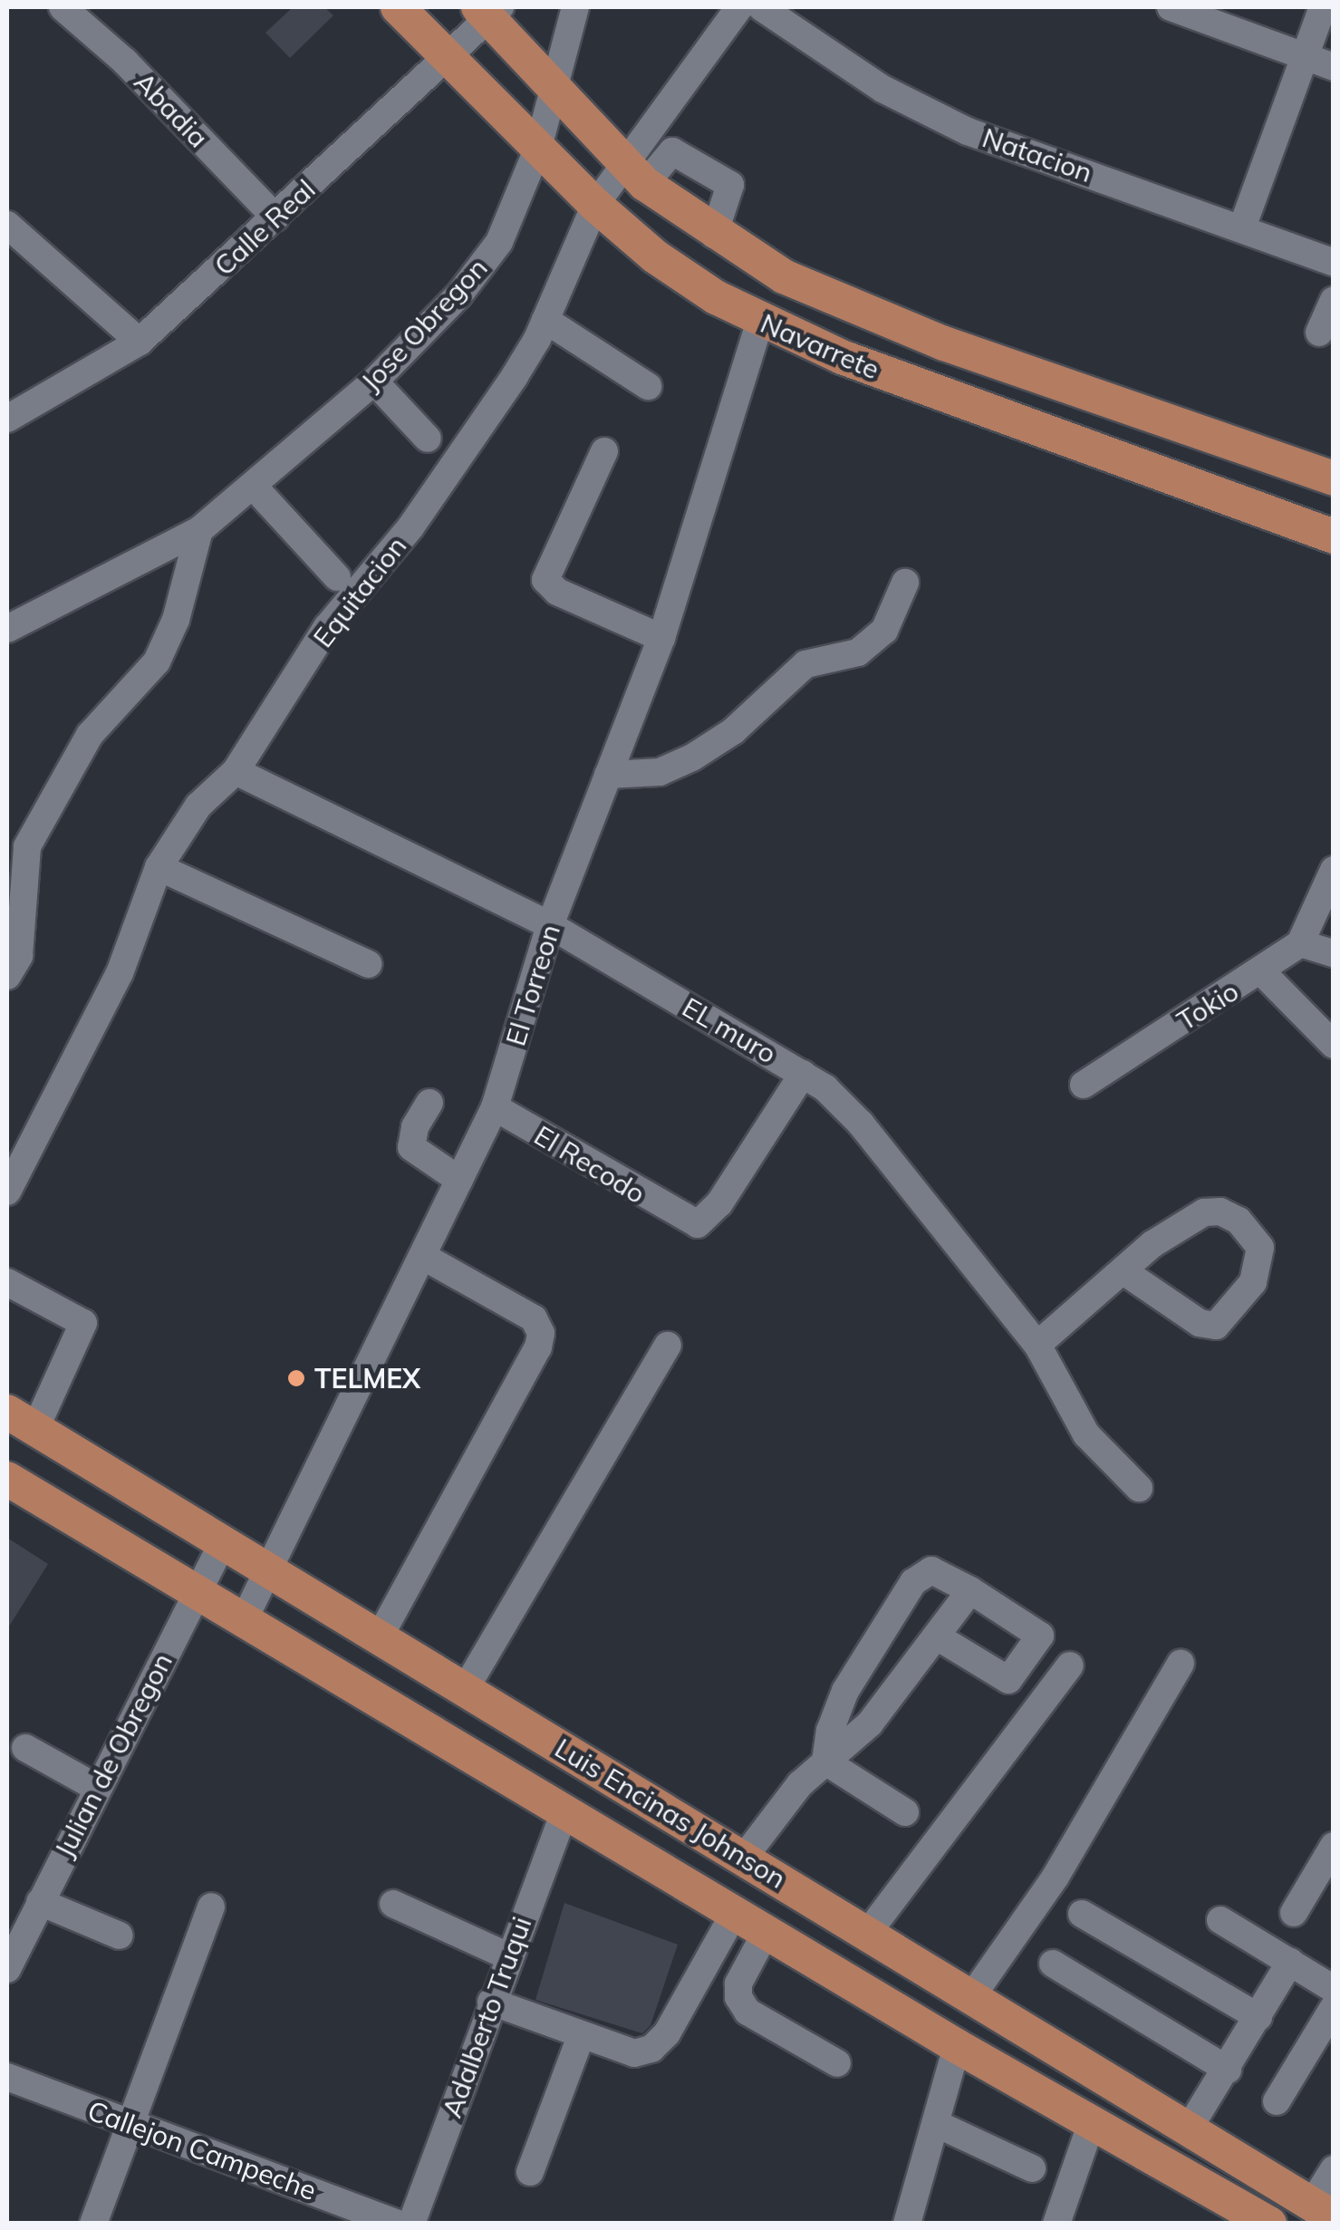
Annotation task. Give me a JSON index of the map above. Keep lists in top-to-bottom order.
{
  "streets": {
    "main road": ["Navarrete", "Luis Encinas Johnson"],
    "street": [
      "Abadia",
      "Natacion",
      "Calle Real",
      "Jose Obregon",
      "Equitacion",
      "El Torreon",
      "Tokio",
      "EL muro",
      "El Recodo",
      "Julian de Obregon",
      "Adalberto Truqui",
      "Callejon Campeche"
    ]
  },
  "crossings": [
    ["Abadia", "Calle Real"],
    ["Calle Real", "Navarrete"],
    ["Jose Obregon", "Navarrete"],
    ["Navarrete", "Equitacion"],
    ["Navarrete", "El Torreon"],
    ["Equitacion", "EL muro"],
    ["El Torreon", "EL muro"],
    ["El Torreon", "El Recodo"],
    ["El Torreon", "Luis Encinas Johnson"],
    ["EL muro", "El Recodo"],
    ["Julian de Obregon", "Luis Encinas Johnson"],
    ["Luis Encinas Johnson", "Adalberto Truqui"]
  ],
  "places": ["TELMEX"]
}
